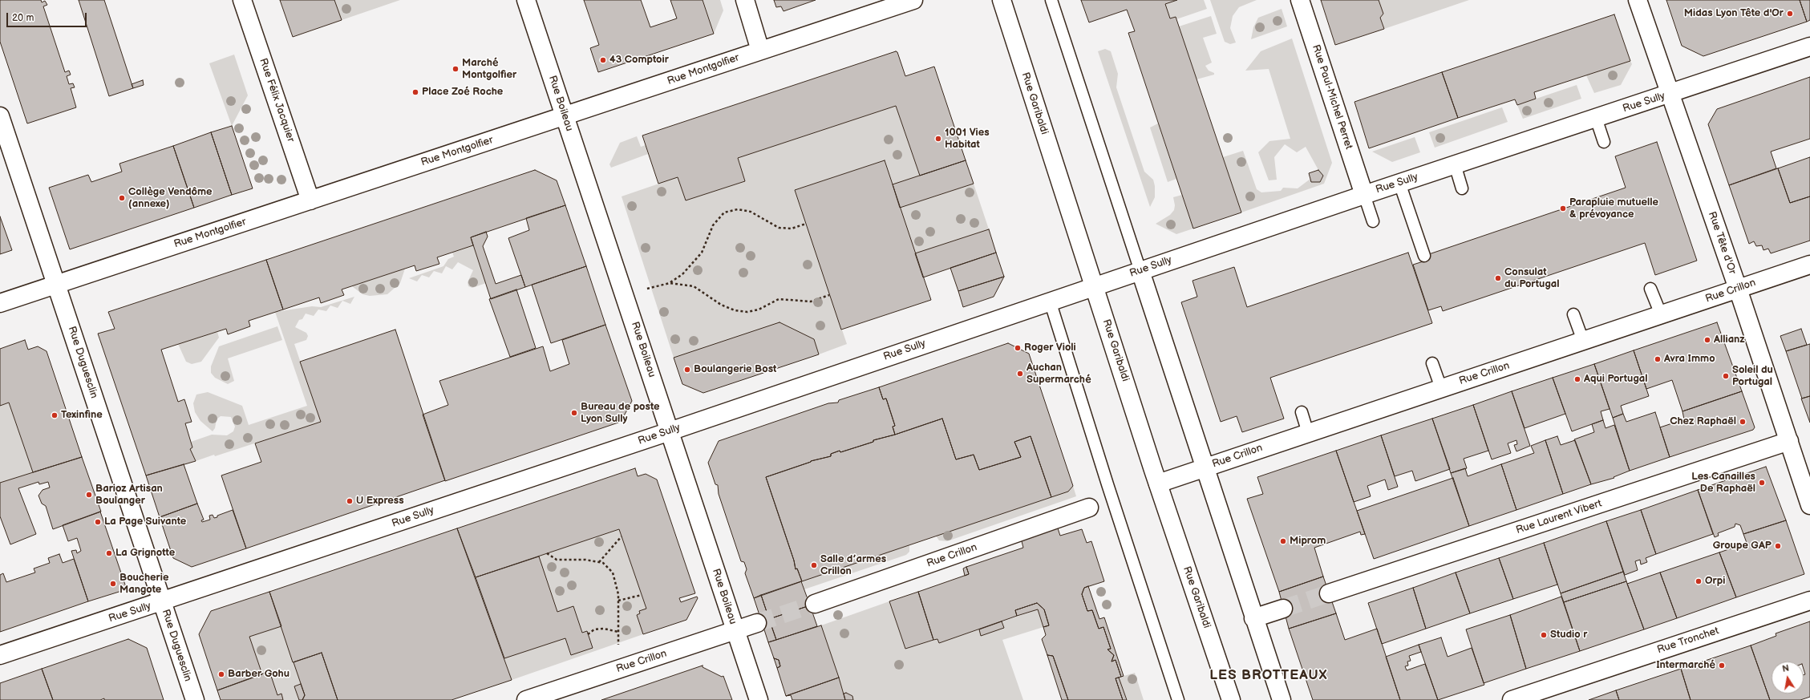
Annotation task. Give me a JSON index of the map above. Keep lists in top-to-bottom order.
{
  "streets": {
    "street": [
      "Rue Montgolfier",
      "Rue Paul-Michel Perret",
      "Rue Félix Jacquier",
      "Rue Sully",
      "Rue Boileau",
      "Rue Garibaldi",
      "Rue Tête d'Or",
      "Rue Crillon",
      "Rue Duguesclin",
      "Rue Laurent Vibert",
      "Rue Tronchet"
    ]
  },
  "crossings": [
    ["Rue Montgolfier", "Rue Félix Jacquier"],
    ["Rue Montgolfier", "Rue Boileau"],
    ["Rue Montgolfier", "Rue Duguesclin"],
    ["Rue Paul-Michel Perret", "Rue Sully"],
    ["Rue Sully", "Rue Boileau"],
    ["Rue Sully", "Rue Garibaldi"],
    ["Rue Sully", "Rue Tête d'Or"],
    ["Rue Sully", "Rue Duguesclin"],
    ["Rue Boileau", "Rue Crillon"],
    ["Rue Garibaldi", "Rue Crillon"],
    ["Rue Tête d'Or", "Rue Crillon"],
    ["Rue Tête d'Or", "Rue Laurent Vibert"]
  ],
  "districts": ["LES BROTTEAUX"],
  "places": [
    "Midas Lyon Tête d'Or",
    "43 Comptoir",
    "Marché Montgolfier",
    "Place Zoé Roche",
    "1001 Vies Habitat",
    "Collège Vendôme (annexe)",
    "Parapluie mutuelle & prévoyance",
    "Consulat du Portugal",
    "Allianz",
    "Roger Violi",
    "Avra Immo",
    "Boulangerie Bost",
    "Auchan Supermarché",
    "Soleil du Portugal",
    "Aqui Portugal",
    "Bureau de poste Lyon Sully",
    "Texinfine",
    "Chez Raphaël",
    "Les Canailles De Raphaël",
    "Barioz Artisan Boulanger",
    "U Express",
    "La Page Suivante",
    "Miprom",
    "Groupe GAP",
    "La Grignotte",
    "Salle d’armes Crillon",
    "Orpi",
    "Boucherie Mangote",
    "Studio r",
    "Intermarché",
    "Barber Gohu"
  ],
  "scale_bar": "20 m",
  "north": "top"
}
